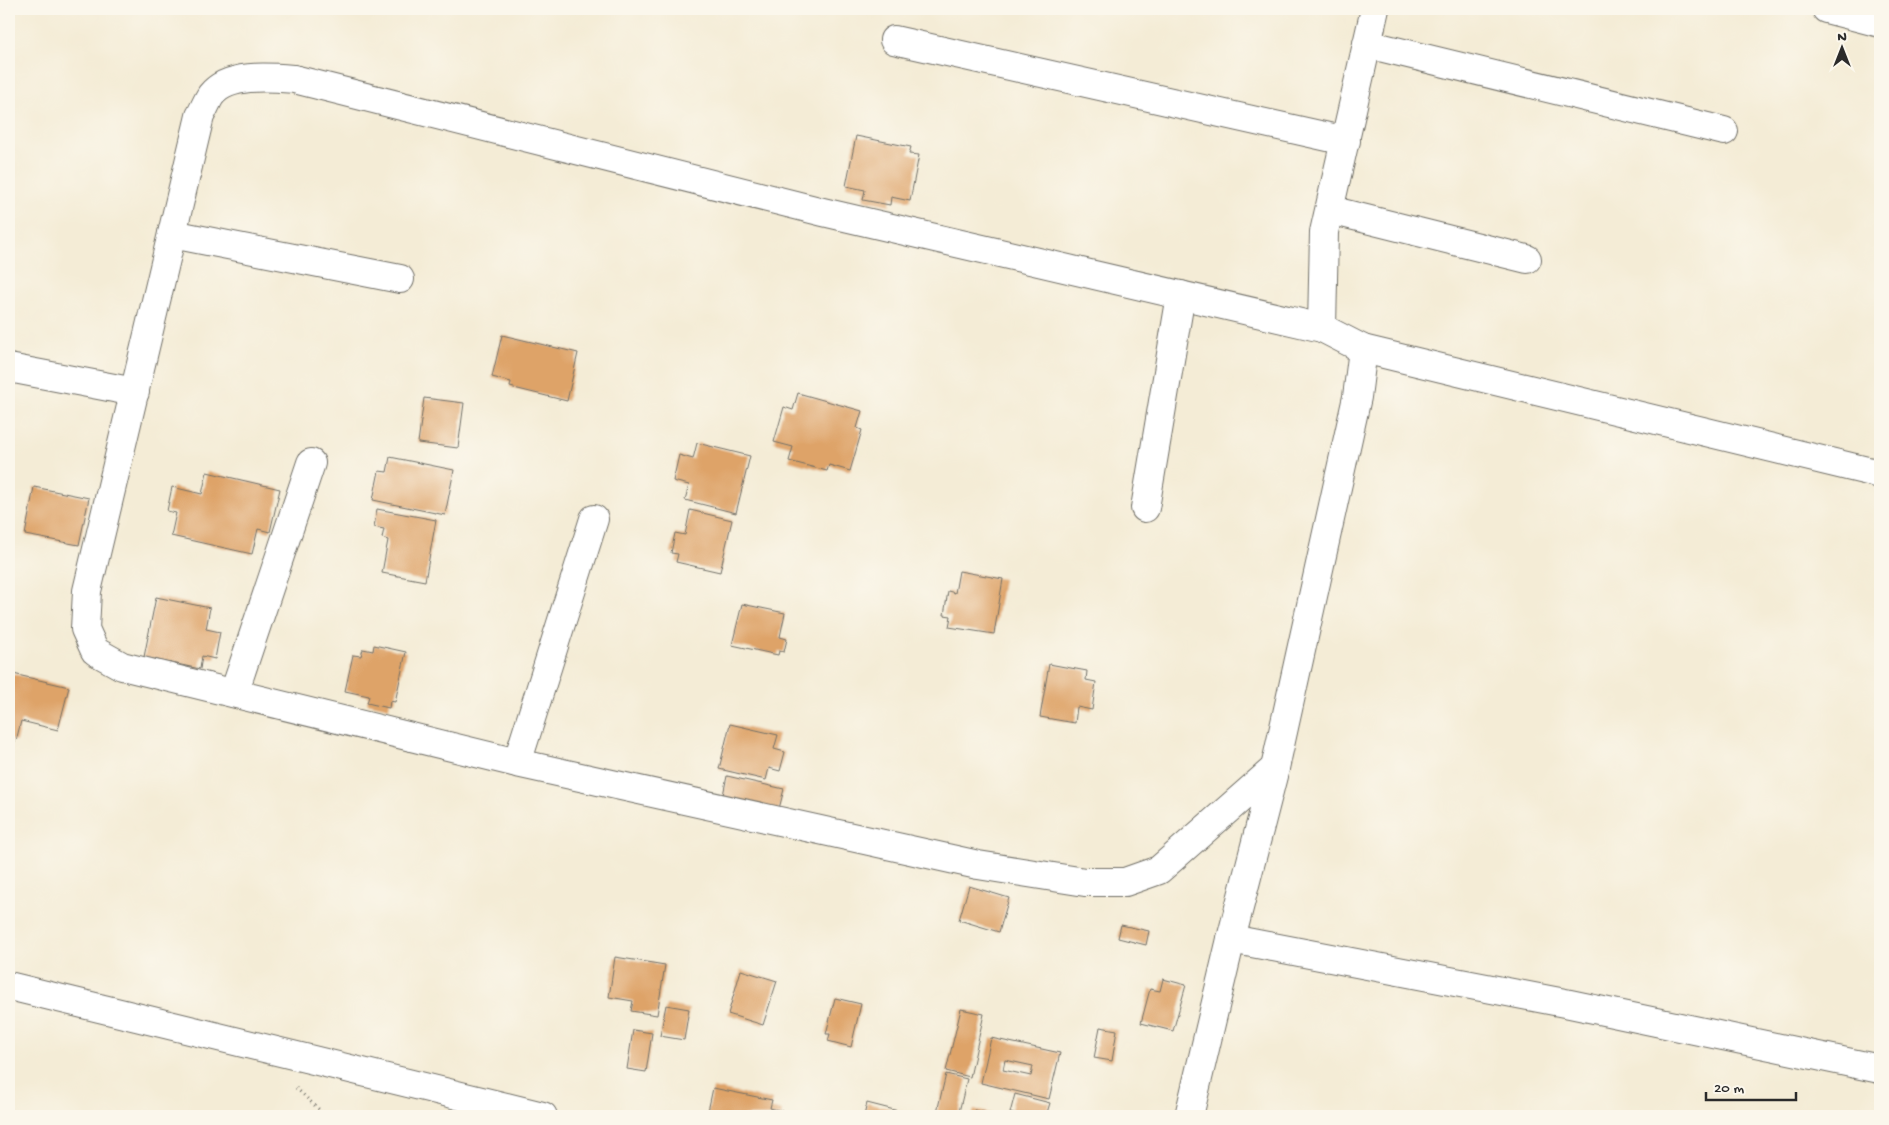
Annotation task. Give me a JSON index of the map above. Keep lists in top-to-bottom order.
{
  "scale_bar": "20 m",
  "north": "top"
}
